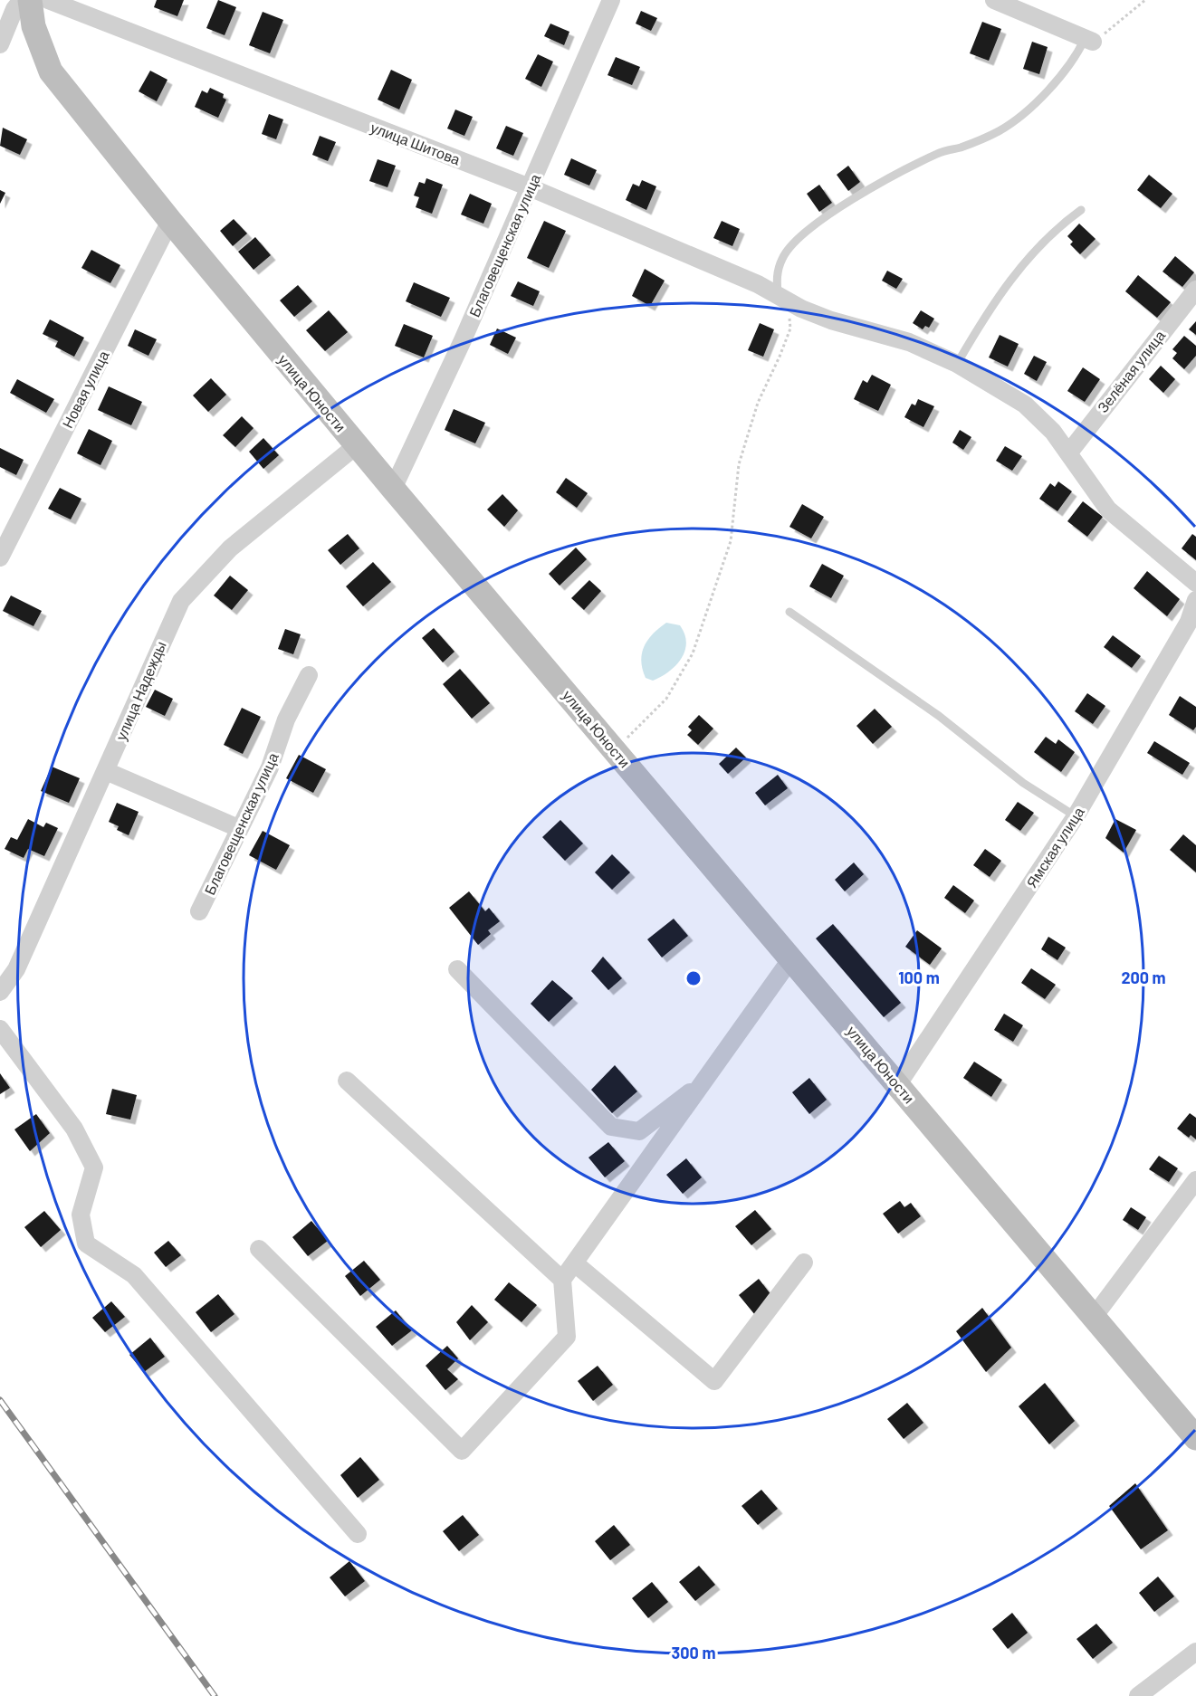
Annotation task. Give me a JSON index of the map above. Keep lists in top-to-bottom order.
{
  "streets": {
    "street": [
      "улица Шитова",
      "Благовещенская улица",
      "Зелёная улица",
      "Новая улица",
      "улица Юности",
      "улица Надежды",
      "Ямская улица"
    ]
  },
  "crossings": [
    ["улица Шитова", "Благовещенская улица"],
    ["улица Шитова", "Зелёная улица"],
    ["Благовещенская улица", "улица Юности"],
    ["Новая улица", "улица Юности"],
    ["улица Юности", "улица Надежды"],
    ["улица Юности", "Ямская улица"]
  ],
  "rings": ["100 m", "200 m", "300 m"]
}
